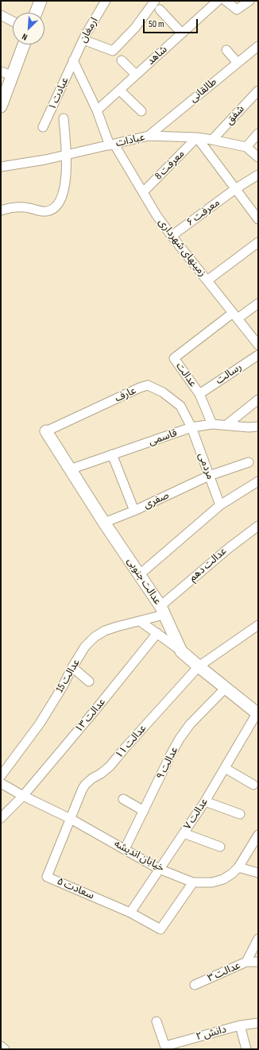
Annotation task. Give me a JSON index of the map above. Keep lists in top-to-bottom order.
{
  "streets": {
    "street": [
      "ارمغان",
      "شاهد",
      "طالقانی",
      "عبادت ۱",
      "شفق",
      "عبادات",
      "معرفت 8",
      "معرفت ۶",
      "زمینهای شهرداری",
      "رسالت",
      "عدالت",
      "عارف",
      "قاسمی",
      "مردمی",
      "صفری",
      "عدالت دهم",
      "عدالت جنوبی",
      "عدالت 15",
      "عدالت ۱۳",
      "عدالت ۱۱",
      "عدالت ۹",
      "عدالت ۷",
      "خیابان اندیشه",
      "سعادت ۵",
      "عدالت ۳",
      "دانش ۲"
    ]
  },
  "crossings": [
    ["ارمغان", "عبادت ۱"],
    ["طالقانی", "عبادات"],
    ["شفق", "عبادات"],
    ["عبادات", "معرفت 8"],
    ["عبادات", "زمینهای شهرداری"],
    ["معرفت 8", "زمینهای شهرداری"],
    ["معرفت ۶", "زمینهای شهرداری"],
    ["زمینهای شهرداری", "عدالت"],
    ["رسالت", "عدالت"],
    ["عدالت", "قاسمی"],
    ["عارف", "قاسمی"],
    ["عارف", "مردمی"],
    ["عارف", "عدالت جنوبی"],
    ["قاسمی", "مردمی"],
    ["قاسمی", "عدالت جنوبی"],
    ["مردمی", "صفری"],
    ["صفری", "عدالت جنوبی"],
    ["عدالت دهم", "عدالت جنوبی"],
    ["عدالت دهم", "عدالت 15"],
    ["عدالت جنوبی", "عدالت 15"],
    ["عدالت جنوبی", "عدالت ۱۱"],
    ["عدالت جنوبی", "عدالت ۹"],
    ["عدالت جنوبی", "عدالت ۷"],
    ["عدالت ۱۳", "خیابان اندیشه"],
    ["عدالت ۱۱", "خیابان اندیشه"],
    ["عدالت ۱۱", "سعادت ۵"],
    ["عدالت ۹", "خیابان اندیشه"],
    ["عدالت ۷", "خیابان اندیشه"],
    ["عدالت ۷", "سعادت ۵"],
    ["خیابان اندیشه", "سعادت ۵"]
  ],
  "scale_bar": "50 m",
  "north": "bottom left"
}
